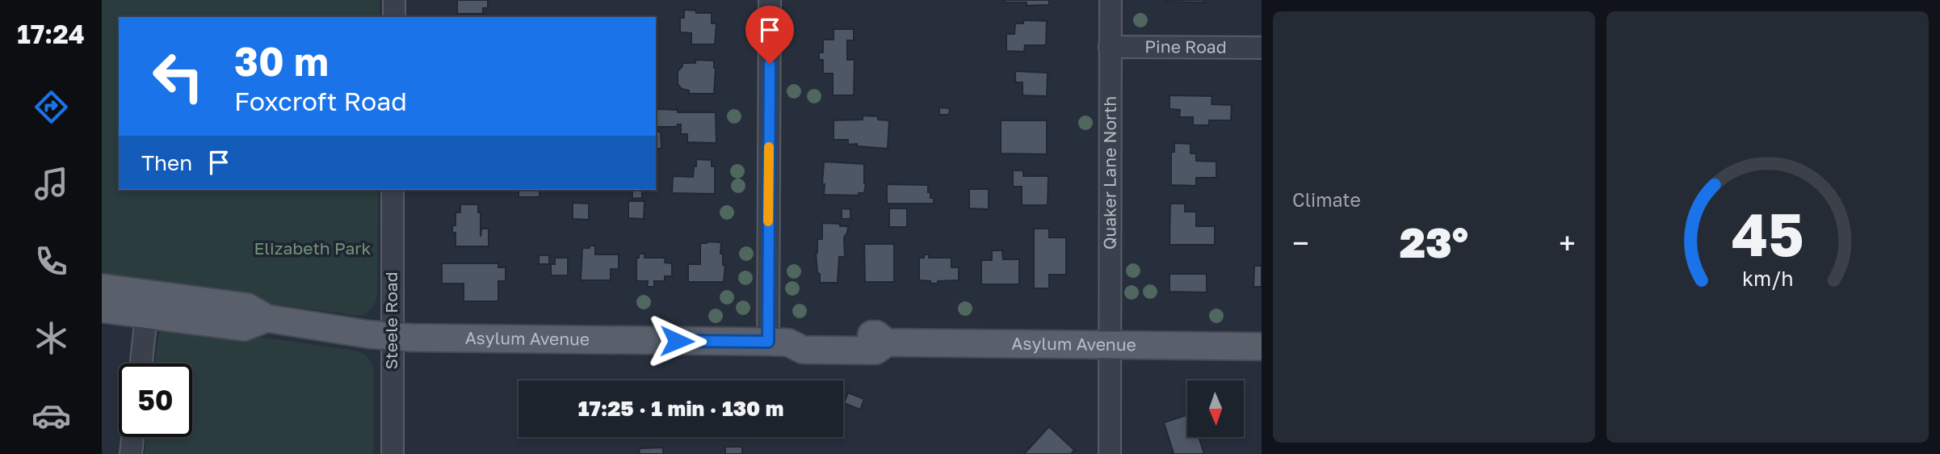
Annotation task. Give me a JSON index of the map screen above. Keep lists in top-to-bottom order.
{
  "streets": {
    "main road": ["Asylum Avenue"],
    "street": ["Pine Road", "Quaker Lane North", "Steele Road"]
  },
  "crossings": [
    ["Pine Road", "Quaker Lane North"],
    ["Quaker Lane North", "Asylum Avenue"],
    ["Steele Road", "Asylum Avenue"]
  ],
  "parks": ["Elizabeth Park"],
  "north": "bottom",
  "page": {
    "tabs": "17:24",
    "tile": "Climate",
    "turn": ["30 m", "Foxcroft Road"],
    "then": "Then",
    "heat": ["−", "23°", "+"],
    "limit": "50",
    "trip": "17:25 · 1 min · 130 m",
    "gauge": ["45", "km/h"]
  }
}
